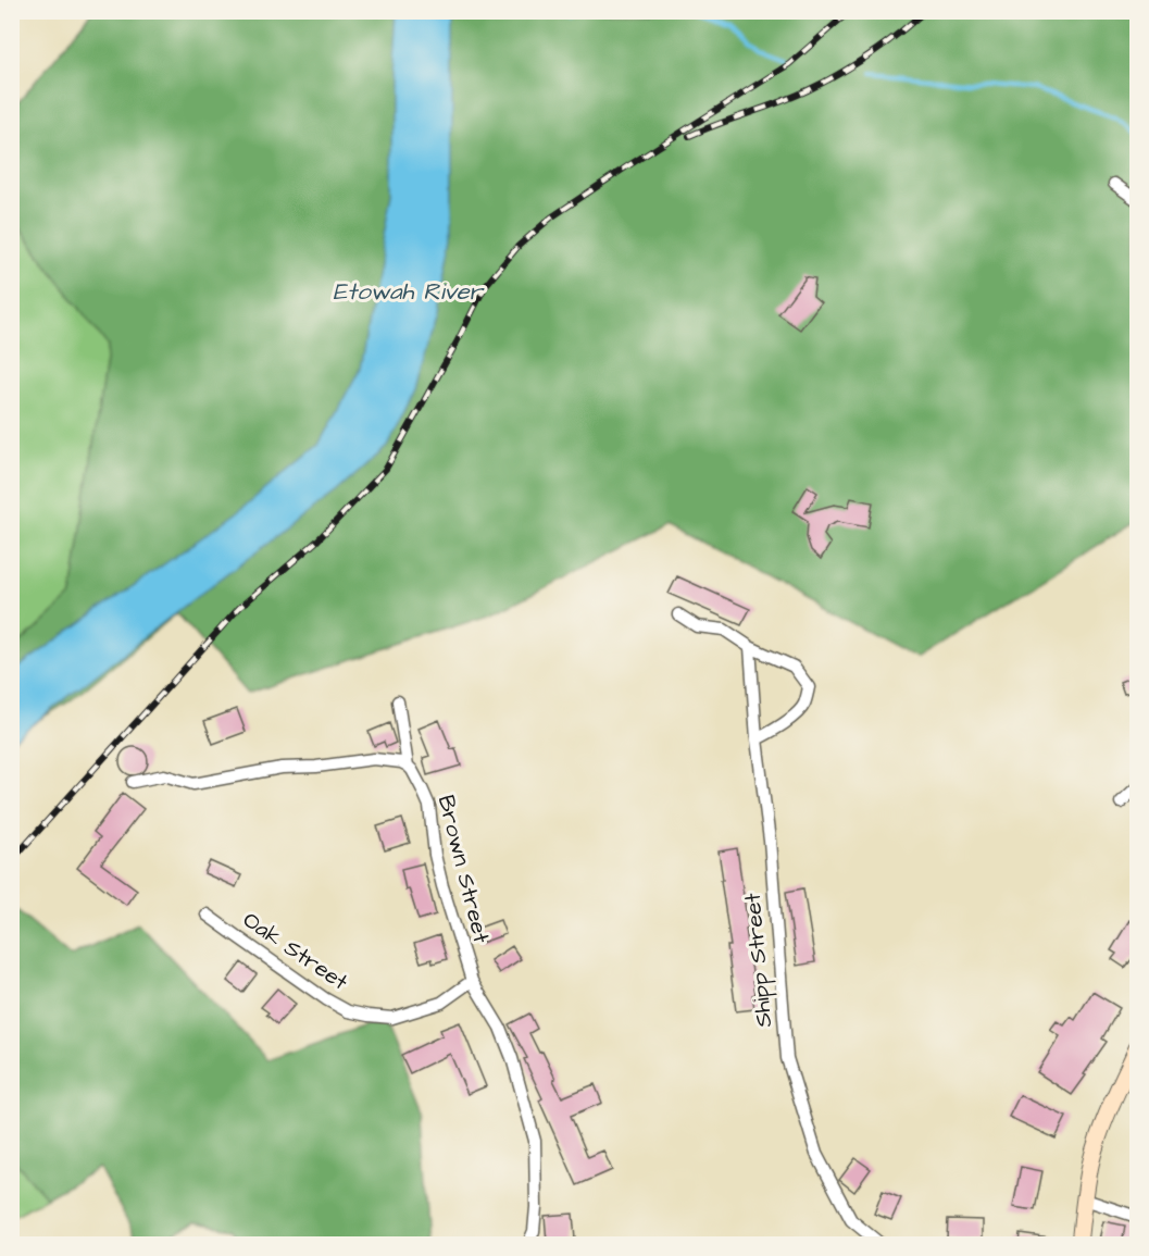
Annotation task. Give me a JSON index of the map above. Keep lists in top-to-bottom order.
{
  "streets": {
    "street": ["Brown Street", "Oak Street", "Shipp Street"]
  },
  "crossings": [
    ["Brown Street", "Oak Street"]
  ],
  "water": ["Etowah River"]
}
